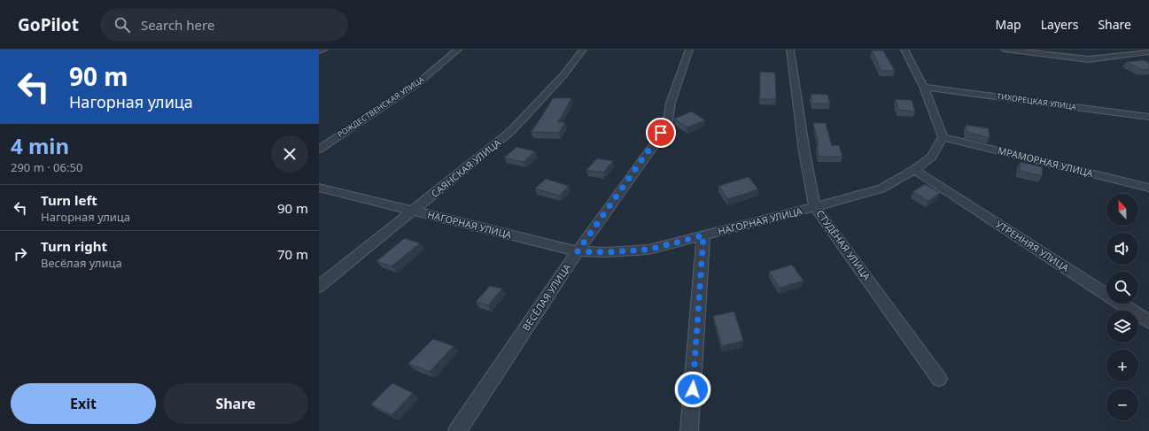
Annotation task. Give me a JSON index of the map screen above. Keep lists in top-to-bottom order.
{
  "streets": {
    "street": [
      "ТИХОРЕЦКАЯ УЛИЦА",
      "РОЖДЕСТВЕНСКАЯ УЛИЦА",
      "МРАМОРНАЯ УЛИЦА",
      "САЯНСКАЯ УЛИЦА",
      "НАГОРНАЯ УЛИЦА",
      "СТУДЁНАЯ УЛИЦА",
      "УТРЕННЯЯ УЛИЦА",
      "ВЕСЁЛАЯ УЛИЦА"
    ]
  },
  "crossings": [
    ["МРАМОРНАЯ УЛИЦА", "НАГОРНАЯ УЛИЦА"],
    ["САЯНСКАЯ УЛИЦА", "НАГОРНАЯ УЛИЦА"],
    ["НАГОРНАЯ УЛИЦА", "СТУДЁНАЯ УЛИЦА"],
    ["НАГОРНАЯ УЛИЦА", "УТРЕННЯЯ УЛИЦА"],
    ["НАГОРНАЯ УЛИЦА", "ВЕСЁЛАЯ УЛИЦА"]
  ],
  "north": "top",
  "page": {
    "header": "GoPilot",
    "search": "Search here",
    "nav": ["Map", "Layers", "Share"],
    "turn": ["90 m", "Нагорная улица"],
    "heading": ["4 min", "290 m · 06:50"],
    "list": [
      {
        "name": "Turn left",
        "note": "Нагорная улица",
        "value": "90 m"
      },
      {
        "name": "Turn right",
        "note": "Весёлая улица",
        "value": "70 m"
      }
    ],
    "map_buttons": ["+", "−"],
    "buttons": ["Exit", "Share"]
  }
}
